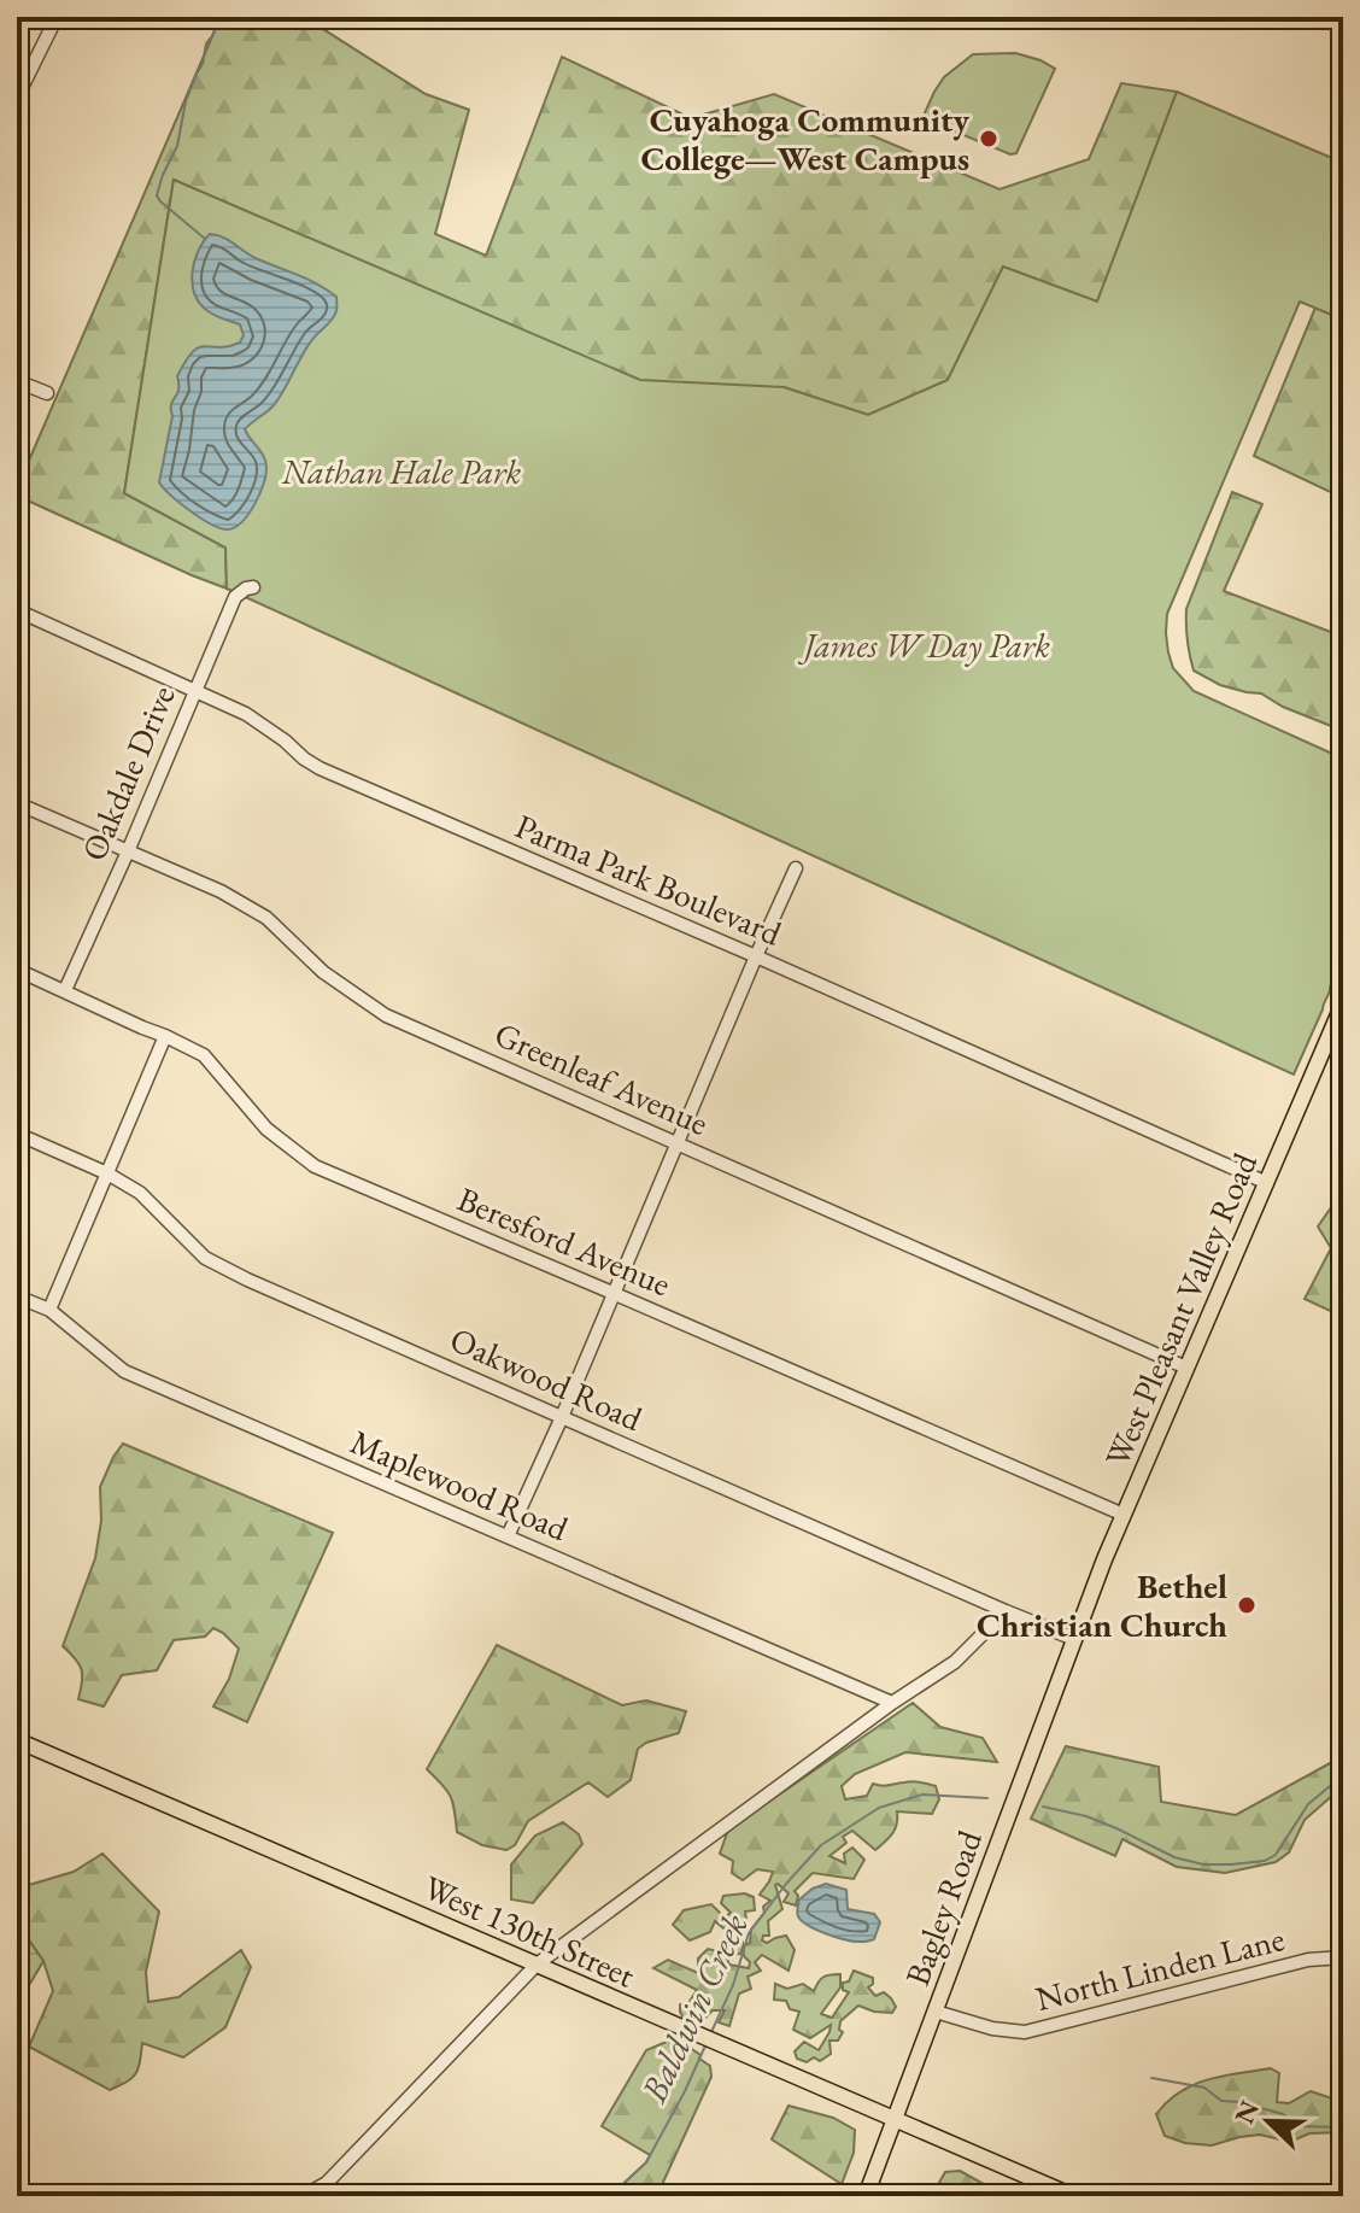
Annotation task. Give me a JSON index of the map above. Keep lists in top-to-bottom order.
{
  "streets": {
    "main road": ["West Pleasant Valley Road", "Bagley Road", "West 130th Street"],
    "street": [
      "Oakdale Drive",
      "Parma Park Boulevard",
      "Greenleaf Avenue",
      "Beresford Avenue",
      "Oakwood Road",
      "Maplewood Road",
      "North Linden Lane"
    ]
  },
  "crossings": [
    ["Oakdale Drive", "Parma Park Boulevard"],
    ["Oakdale Drive", "Greenleaf Avenue"],
    ["Oakdale Drive", "Beresford Avenue"],
    ["Parma Park Boulevard", "West Pleasant Valley Road"],
    ["Greenleaf Avenue", "West Pleasant Valley Road"],
    ["Beresford Avenue", "West Pleasant Valley Road"],
    ["West Pleasant Valley Road", "Oakwood Road"],
    ["West Pleasant Valley Road", "Bagley Road"],
    ["Oakwood Road", "Bagley Road"],
    ["Bagley Road", "West 130th Street"],
    ["Bagley Road", "North Linden Lane"]
  ],
  "water": ["Baldwin Creek"],
  "parks": ["Nathan Hale Park", "James W Day Park"],
  "places": ["Cuyahoga Community College—West Campus", "Bethel Christian Church"],
  "north": "top left"
}
